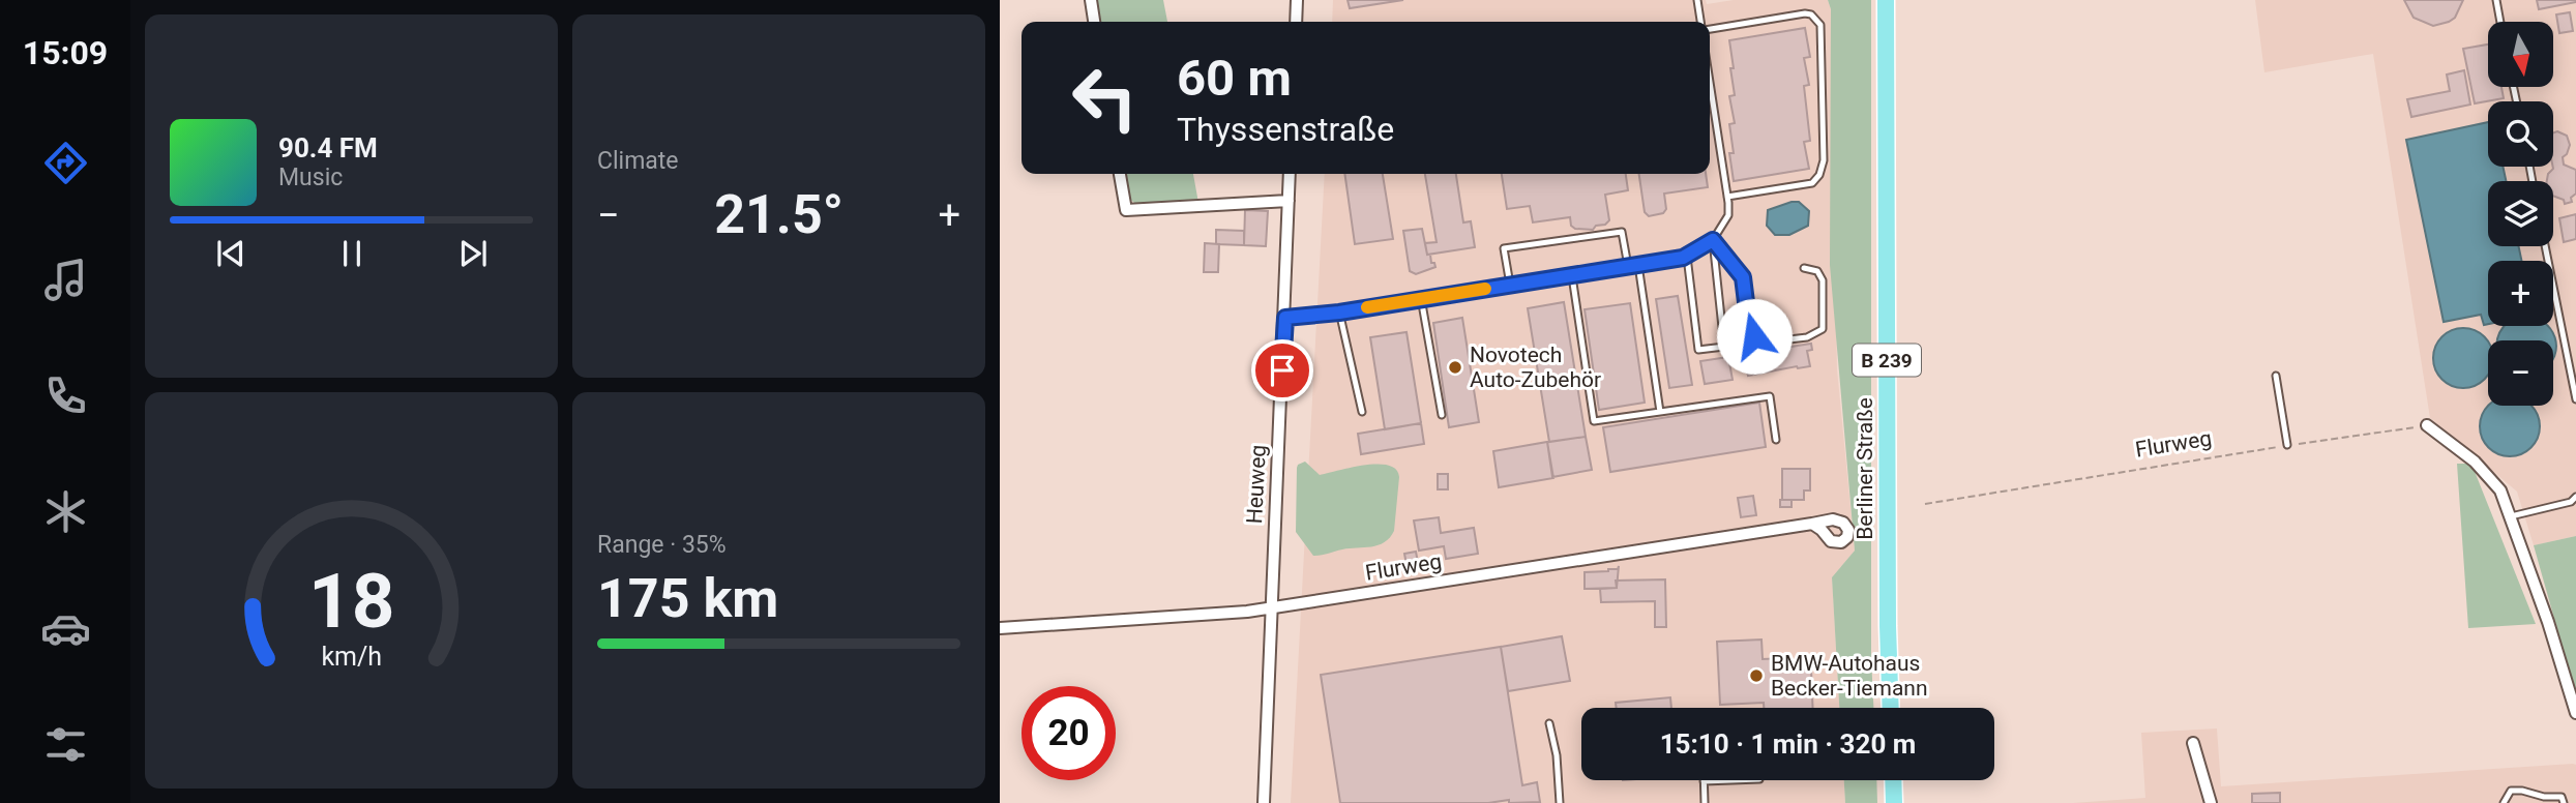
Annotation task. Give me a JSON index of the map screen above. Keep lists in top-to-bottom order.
{
  "streets": {
    "main road": ["B 239", "Berliner Straße"],
    "street": ["Flurweg", "Heuweg"]
  },
  "crossings": [
    ["Flurweg", "Heuweg"]
  ],
  "places": ["Novotech Auto-Zubehör", "BMW-Autohaus Becker-Tiemann"],
  "north": "bottom",
  "page": {
    "tabs": "15:09",
    "tile": [
      "Climate",
      ["Range · 35%", "175 km"]
    ],
    "map_buttons": ["+", "−"],
    "turn": ["60 m", "Thyssenstraße"],
    "song": ["90.4 FM", "Music"],
    "heat": ["−", "21.5°", "+"],
    "limit": "20",
    "trip": "15:10 · 1 min · 320 m",
    "gauge": ["18", "km/h"]
  }
}
